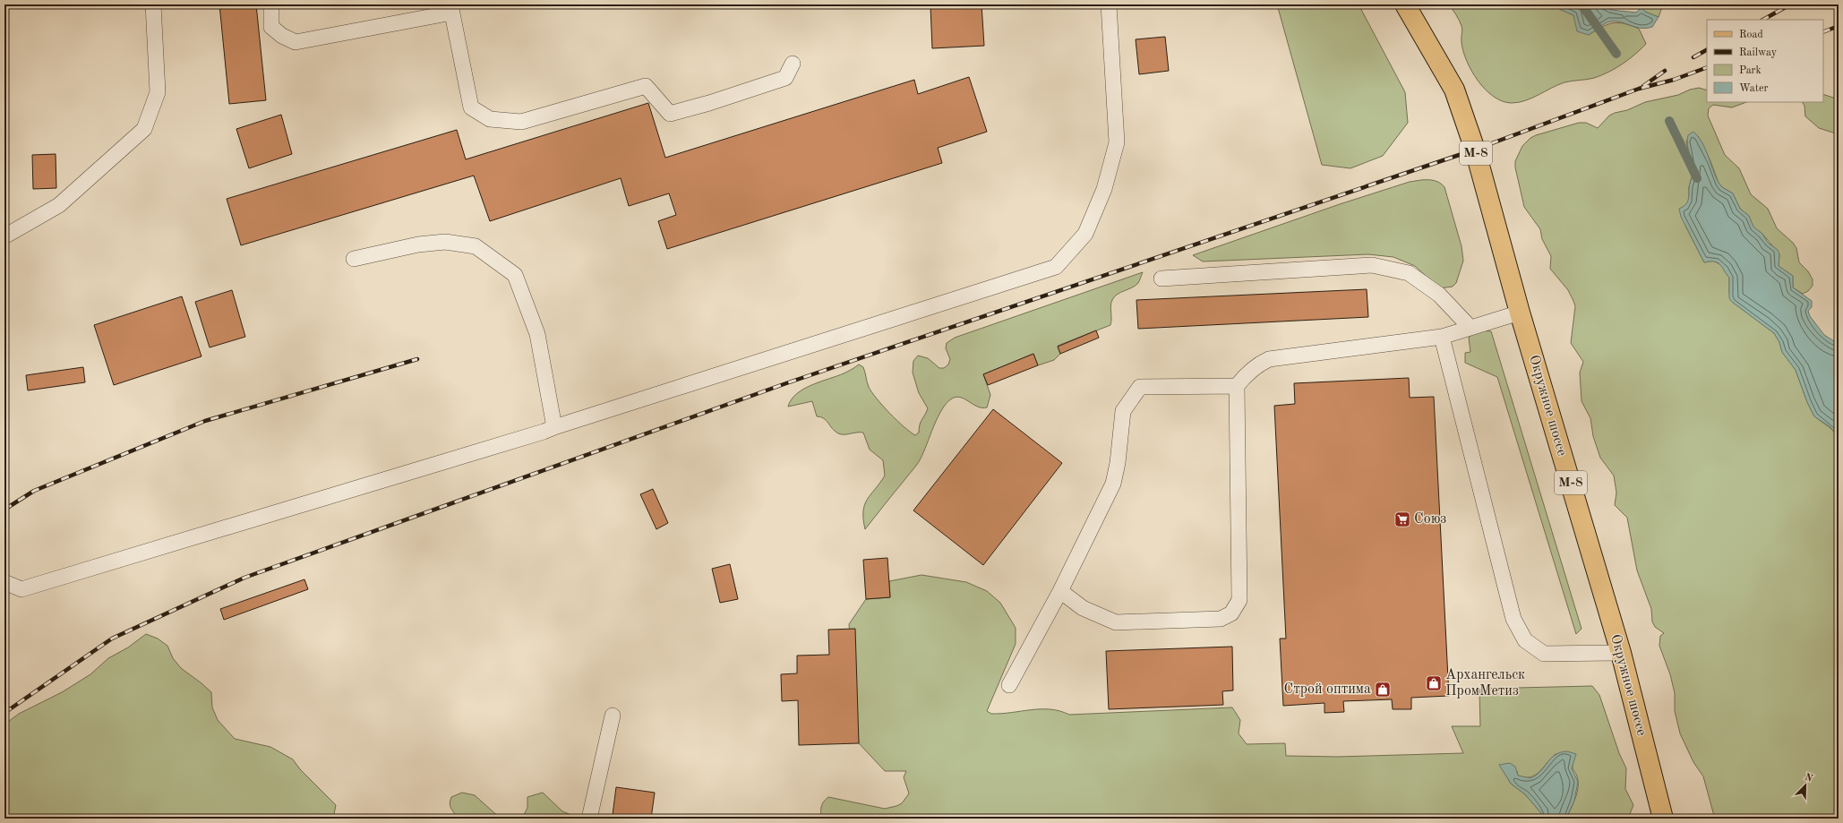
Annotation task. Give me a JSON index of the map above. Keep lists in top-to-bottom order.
{
  "streets": {
    "main road": ["М-8", "Окружное шоссе"]
  },
  "places": {
    "supermarket": ["Союз"],
    "shop": ["Архангельск ПромМетиз", "Строй оптима"]
  },
  "legend": [
    "Road",
    "Railway",
    "Park",
    "Water"
  ],
  "north": "top right"
}
